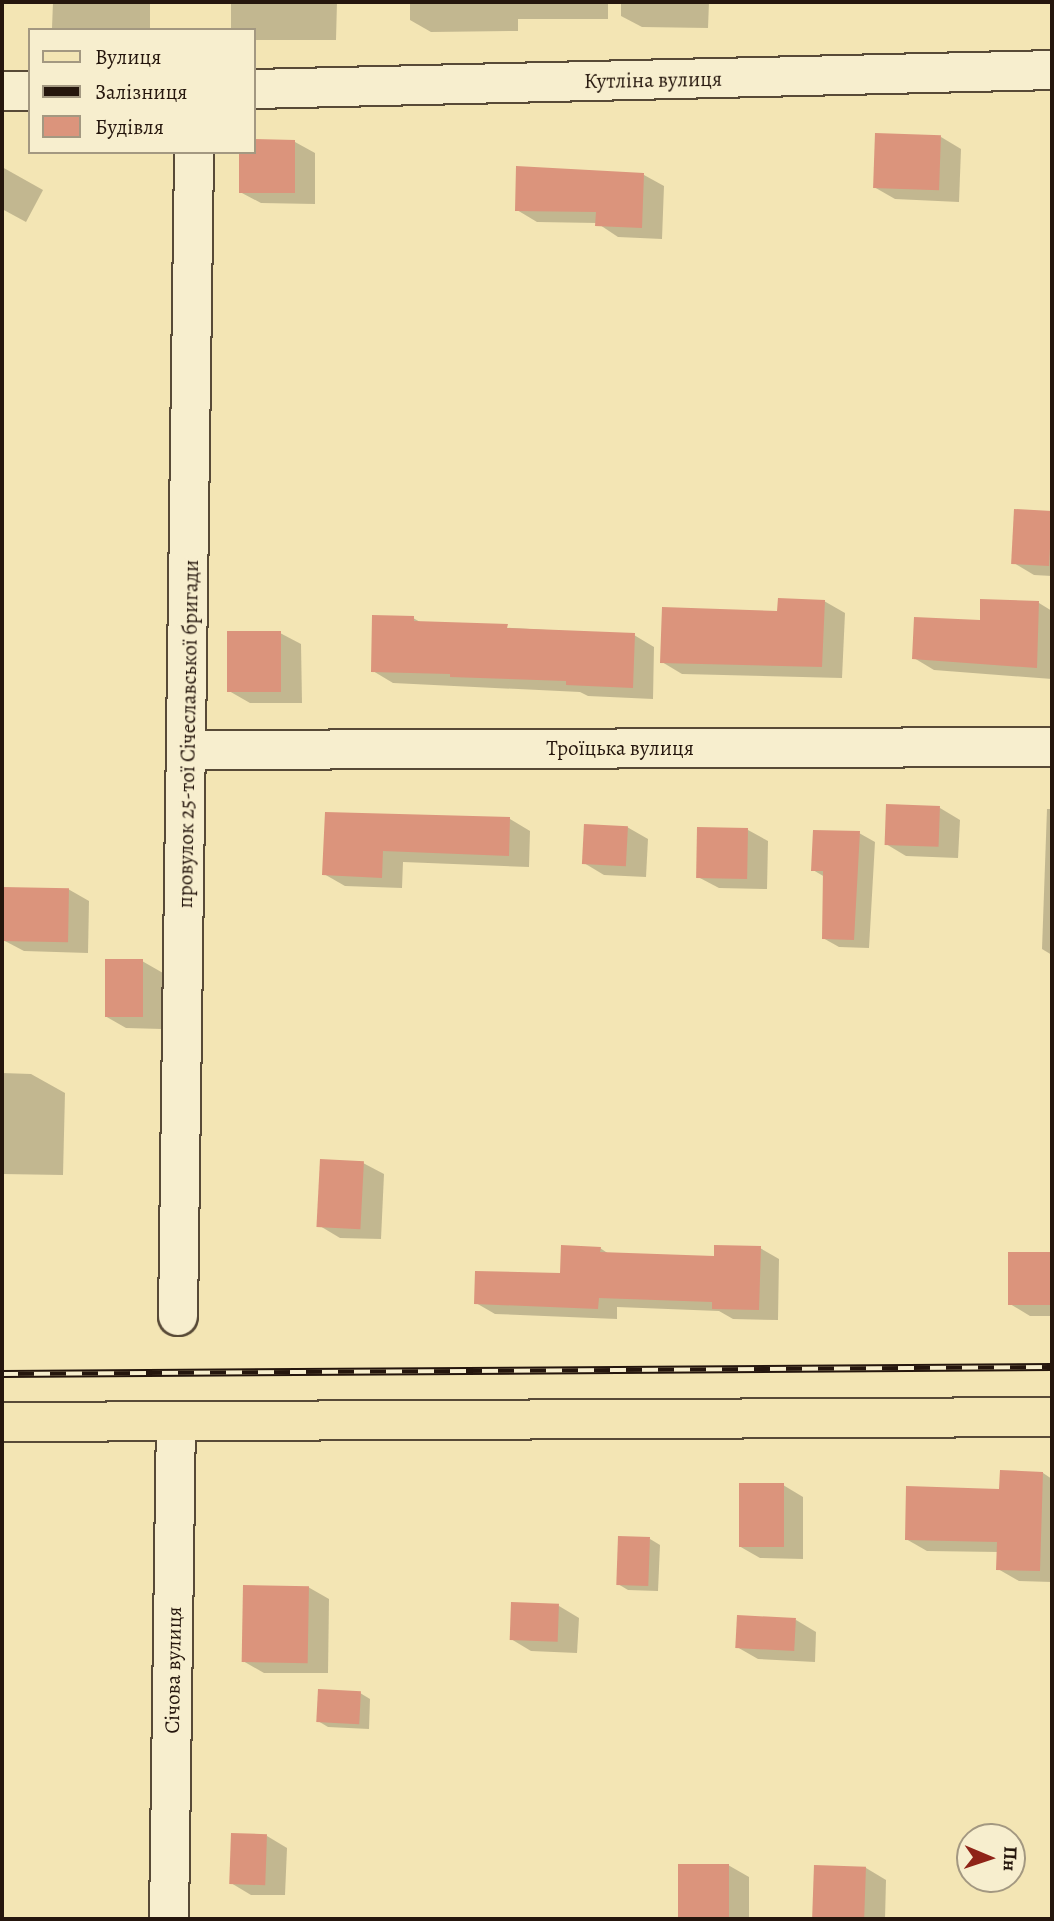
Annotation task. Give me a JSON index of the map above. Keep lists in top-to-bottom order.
{
  "streets": {
    "street": [
      "Кутліна вулиця",
      "провулок 25-тої Січеславської бригади",
      "Троїцька вулиця",
      "Січова вулиця"
    ]
  },
  "crossings": [
    ["провулок 25-тої Січеславської бригади", "Троїцька вулиця"]
  ],
  "legend": ["Вулиця", "Залізниця", "Будівля"],
  "north": "right"
}
